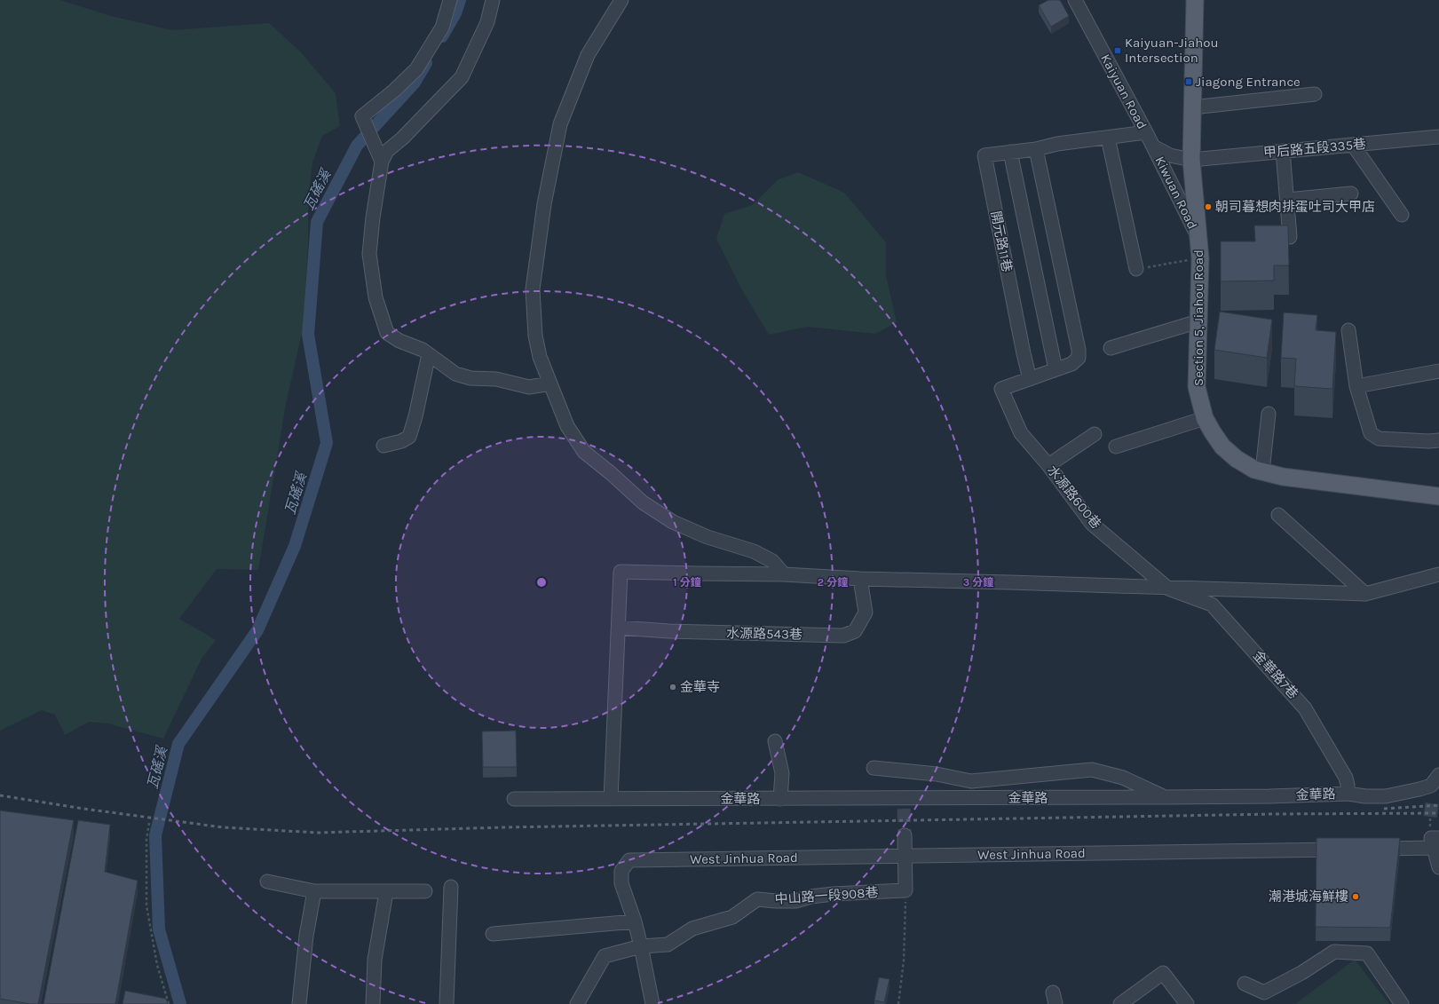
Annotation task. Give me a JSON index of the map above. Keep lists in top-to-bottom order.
{
  "streets": {
    "main road": ["Section 5, Jiahou Road"],
    "street": [
      "Kaiyuan Road",
      "甲后路五段335巷",
      "Kiwuan Road",
      "開元路11巷",
      "水源路600巷",
      "水源路543巷",
      "金華路7巷",
      "金華路",
      "West Jinhua Road",
      "中山路一段908巷"
    ]
  },
  "crossings": [
    ["Kaiyuan Road", "Kiwuan Road"],
    ["Kaiyuan Road", "開元路11巷"],
    ["甲后路五段335巷", "Section 5, Jiahou Road"],
    ["Kiwuan Road", "Section 5, Jiahou Road"],
    ["開元路11巷", "水源路600巷"],
    ["水源路600巷", "金華路7巷"],
    ["金華路7巷", "金華路"]
  ],
  "water": ["瓦磘溪"],
  "places": {
    "transit": ["Kaiyuan-Jiahou Intersection", "Jiagong Entrance"],
    "other": ["朝司暮想肉排蛋吐司大甲店", "金華寺", "潮港城海鮮樓"]
  },
  "rings": ["1 分鐘", "2 分鐘", "3 分鐘"]
}
